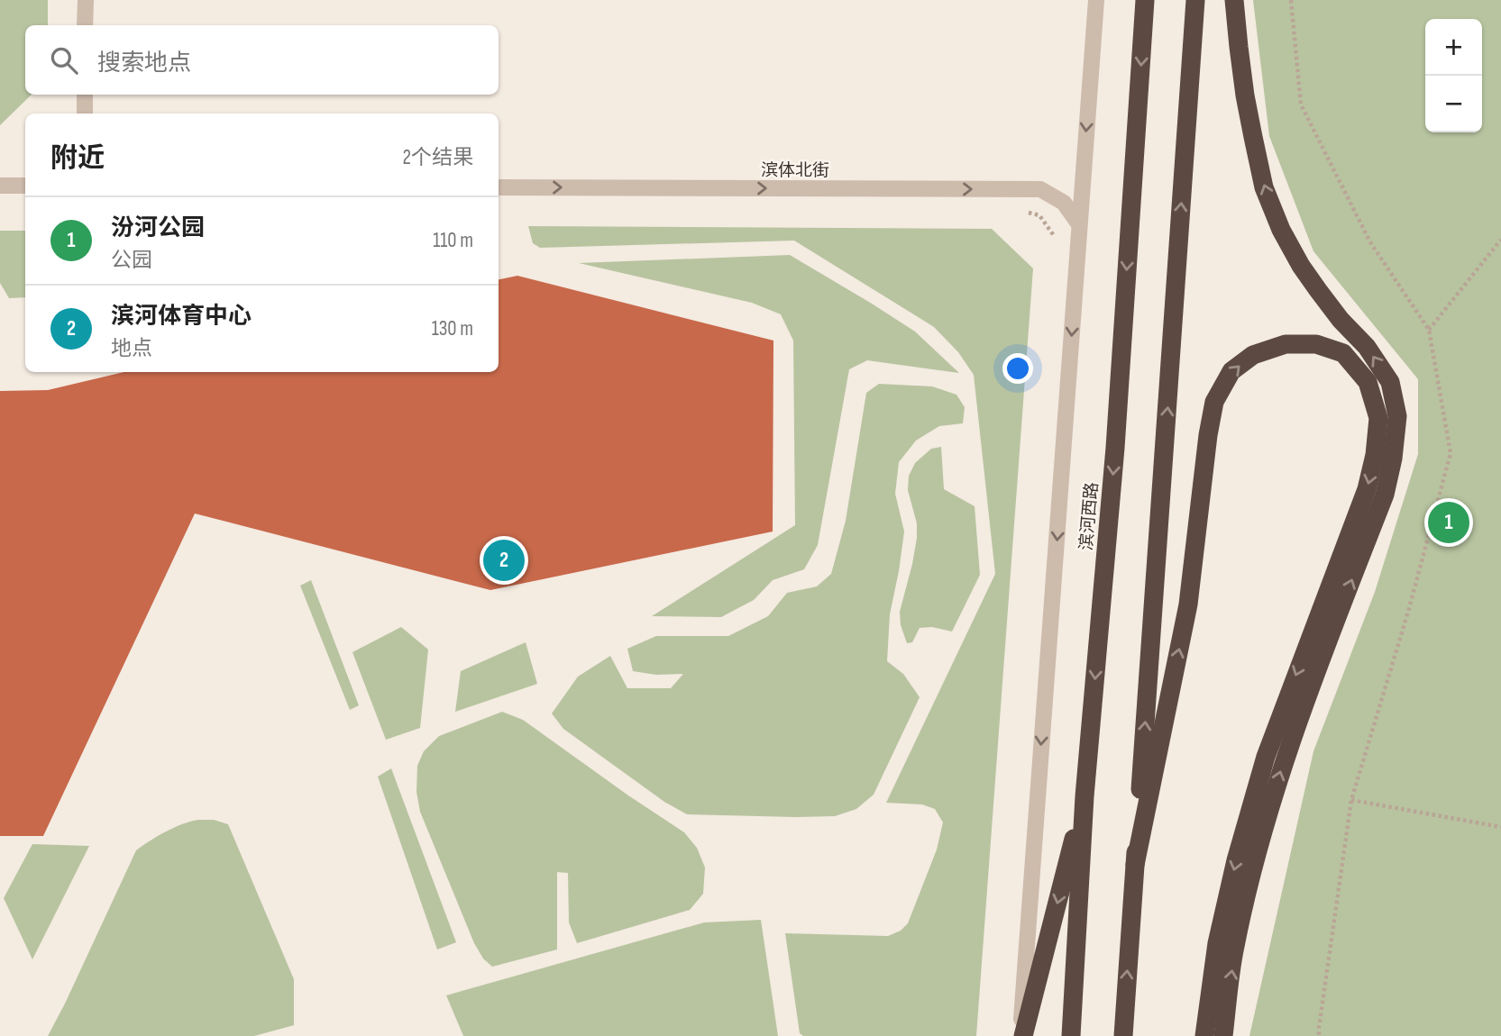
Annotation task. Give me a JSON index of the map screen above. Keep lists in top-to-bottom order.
{
  "streets": {
    "highway": ["滨河西路"],
    "street": ["滨体北街"]
  },
  "one_way": ["滨体北街"],
  "page": {
    "map_buttons": ["+", "−"],
    "search": "搜索地点",
    "heading": ["附近", "2个结果"],
    "list": [
      {
        "mark": "1",
        "name": "汾河公园",
        "note": "公园",
        "value": "110 m"
      },
      {
        "mark": "2",
        "name": "滨河体育中心",
        "note": "地点",
        "value": "130 m"
      }
    ],
    "pins": ["1", "2"]
  }
}
